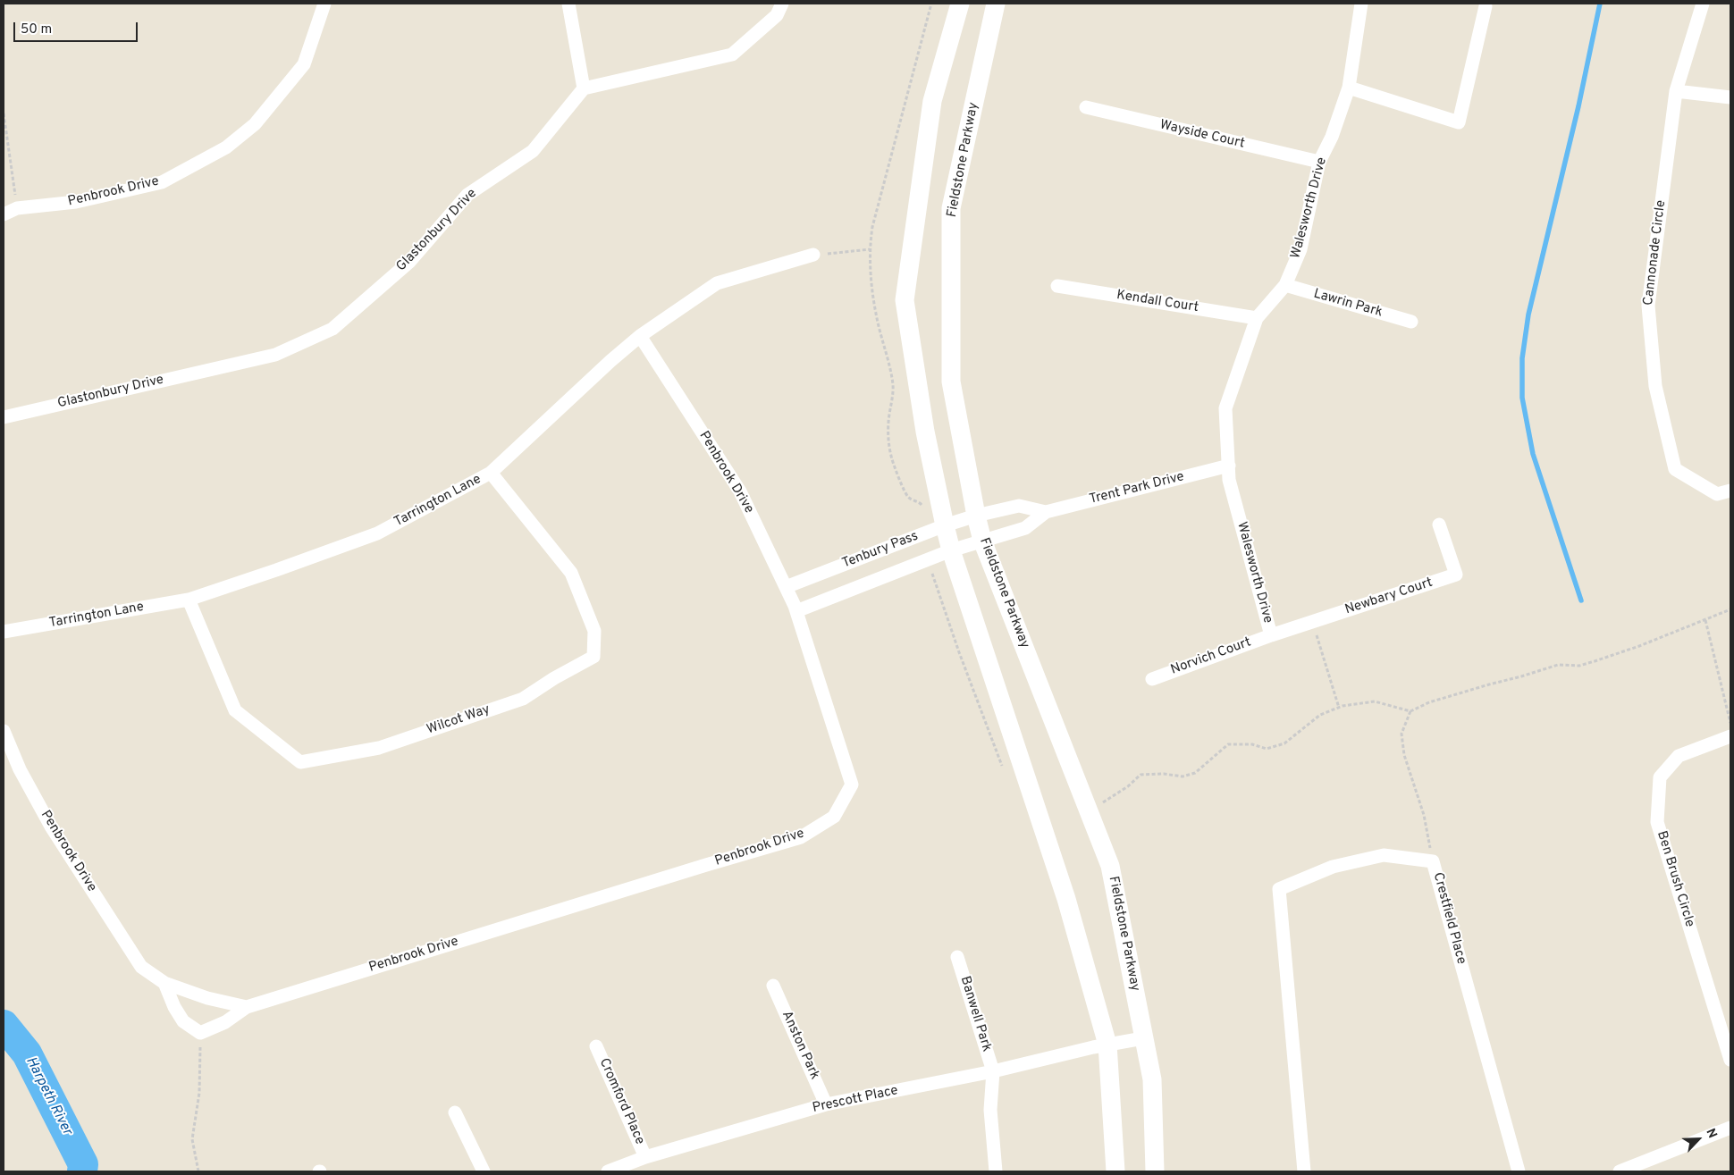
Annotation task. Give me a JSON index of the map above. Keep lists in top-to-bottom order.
{
  "streets": {
    "street": [
      "Wayside Court",
      "Fieldstone Parkway",
      "Penbrook Drive",
      "Walesworth Drive",
      "Glastonbury Drive",
      "Cannonade Circle",
      "Kendall Court",
      "Lawrin Park",
      "Trent Park Drive",
      "Tarrington Lane",
      "Tenbury Pass",
      "Newbary Court",
      "Norvich Court",
      "Wilcot Way",
      "Ben Brush Circle",
      "Crestfield Place",
      "Banwell Park",
      "Anston Park",
      "Prescott Place",
      "Cromford Place"
    ]
  },
  "crossings": [
    ["Wayside Court", "Walesworth Drive"],
    ["Fieldstone Parkway", "Trent Park Drive"],
    ["Fieldstone Parkway", "Tenbury Pass"],
    ["Fieldstone Parkway", "Prescott Place"],
    ["Penbrook Drive", "Tarrington Lane"],
    ["Penbrook Drive", "Tenbury Pass"],
    ["Walesworth Drive", "Kendall Court"],
    ["Walesworth Drive", "Lawrin Park"],
    ["Walesworth Drive", "Trent Park Drive"],
    ["Walesworth Drive", "Newbary Court"],
    ["Walesworth Drive", "Norvich Court"],
    ["Trent Park Drive", "Tenbury Pass"],
    ["Tarrington Lane", "Wilcot Way"],
    ["Newbary Court", "Norvich Court"],
    ["Banwell Park", "Prescott Place"],
    ["Anston Park", "Prescott Place"],
    ["Prescott Place", "Cromford Place"]
  ],
  "water": ["Harpeth River"],
  "scale_bar": "50 m",
  "north": "top right"
}
